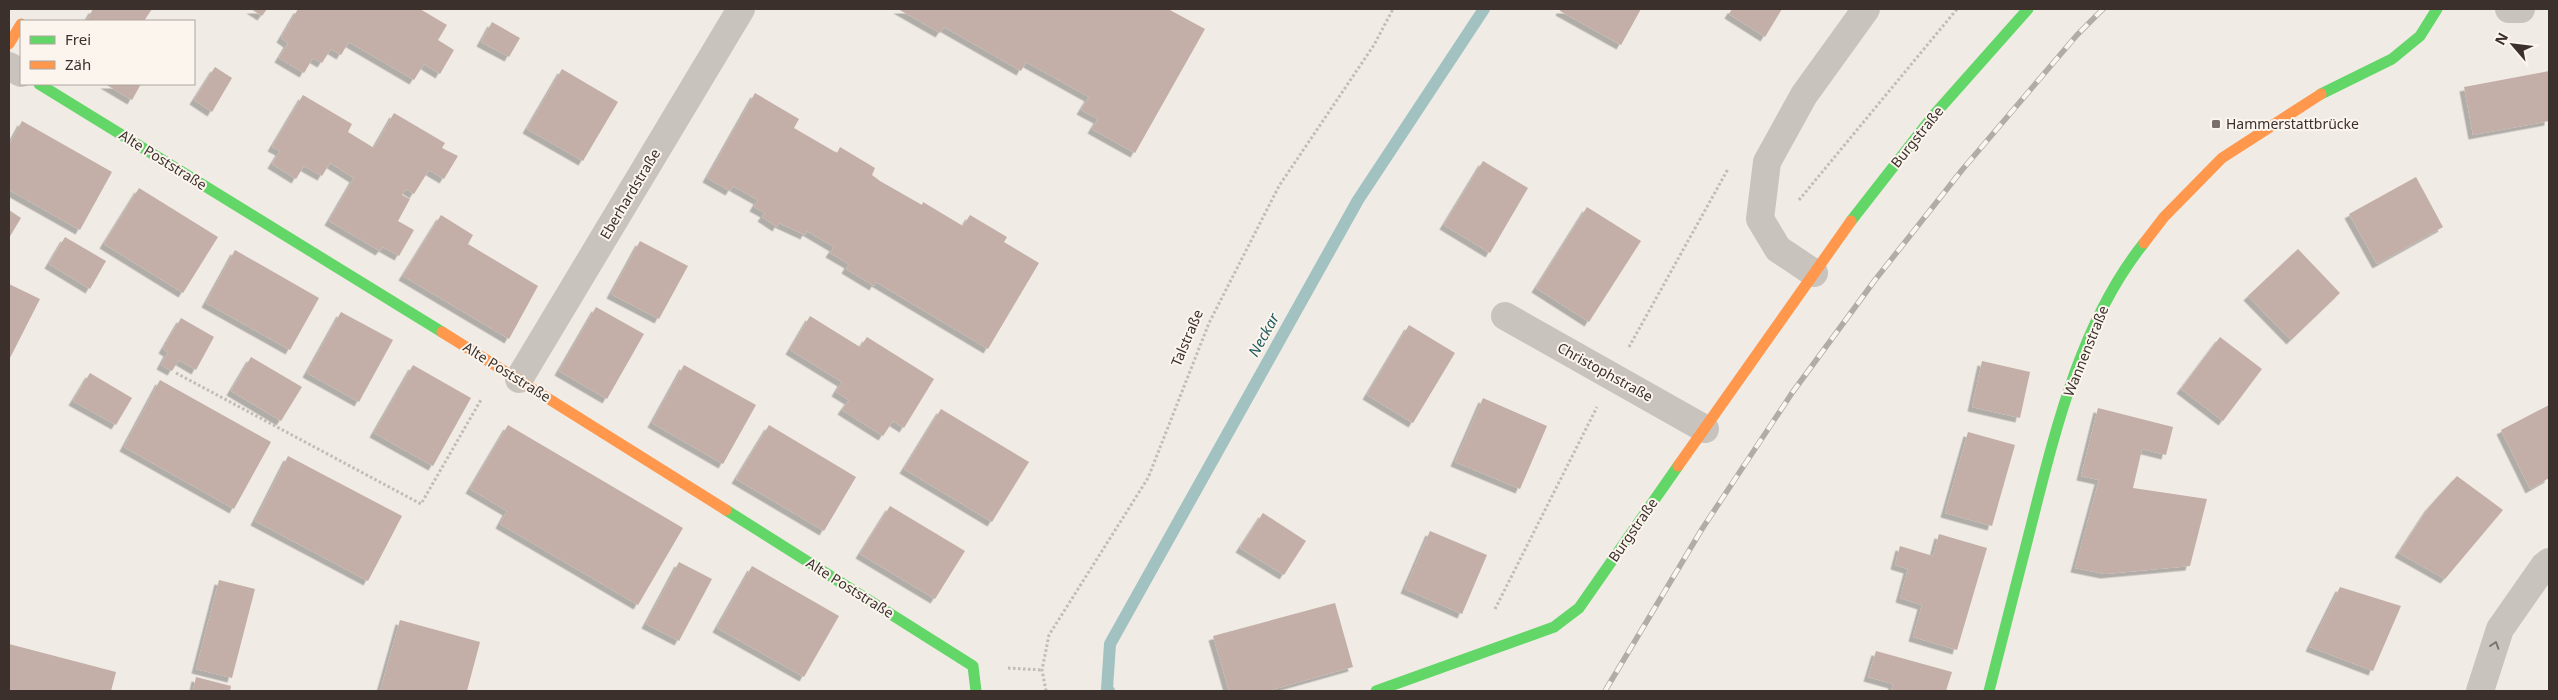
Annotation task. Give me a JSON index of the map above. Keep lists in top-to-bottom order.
{
  "streets": {
    "street": [
      "Burgstraße",
      "Alte Poststraße",
      "Eberhardstraße",
      "Wannenstraße",
      "Christophstraße"
    ],
    "path": ["Talstraße"]
  },
  "crossings": [
    ["Burgstraße", "Christophstraße"],
    ["Alte Poststraße", "Eberhardstraße"]
  ],
  "water": ["Neckar"],
  "places": {
    "transit": ["Hammerstattbrücke"]
  },
  "legend": ["Frei", "Zäh"],
  "north": "top left"
}
